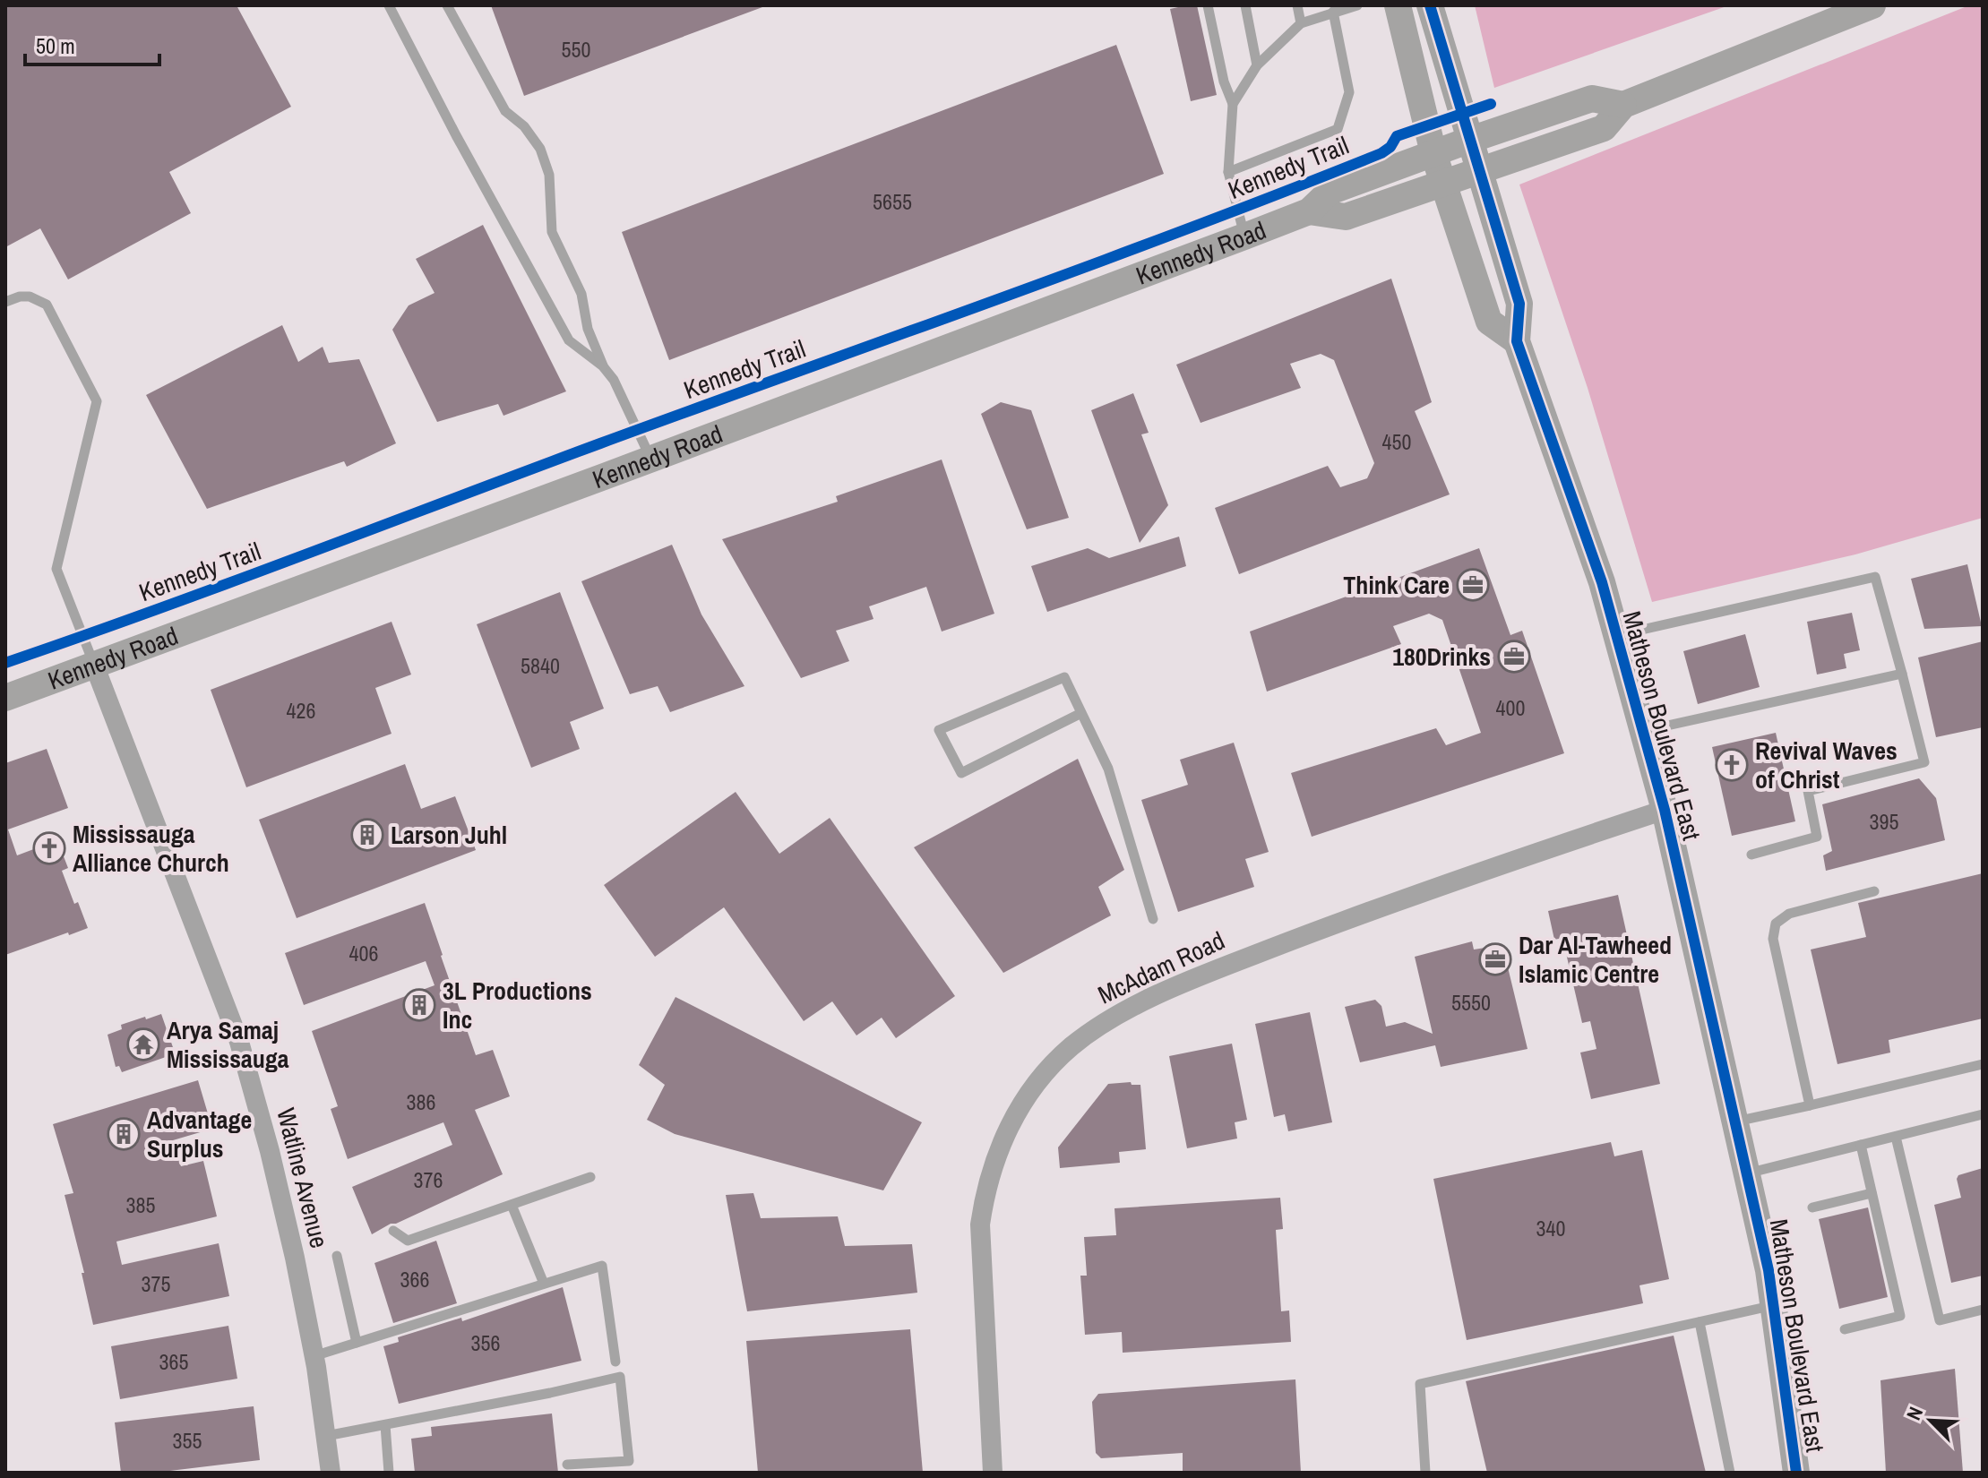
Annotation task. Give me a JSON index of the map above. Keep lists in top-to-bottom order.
{
  "streets": {
    "main road": ["Kennedy Road", "Matheson Boulevard East"],
    "street": ["McAdam Road", "Watline Avenue"],
    "cycle path": ["Kennedy Trail"]
  },
  "crossings": [
    ["Kennedy Road", "Matheson Boulevard East"],
    ["Kennedy Road", "Watline Avenue"],
    ["Matheson Boulevard East", "McAdam Road"]
  ],
  "places": {
    "office": ["Think Care", "180Drinks", "Dar Al-Tawheed Islamic Centre"],
    "church": ["Revival Waves of Christ", "Mississauga Alliance Church"],
    "building": ["Larson Juhl", "3L Productions Inc", "Advantage Surplus"],
    "temple": ["Arya Samaj Mississauga"]
  },
  "house_numbers": [
    "550",
    "5655",
    "450",
    "5840",
    "400",
    "426",
    "395",
    "406",
    "5550",
    "386",
    "376",
    "385",
    "340",
    "366",
    "375",
    "356",
    "365",
    "355"
  ],
  "scale_bar": "50 m",
  "north": "top left"
}
